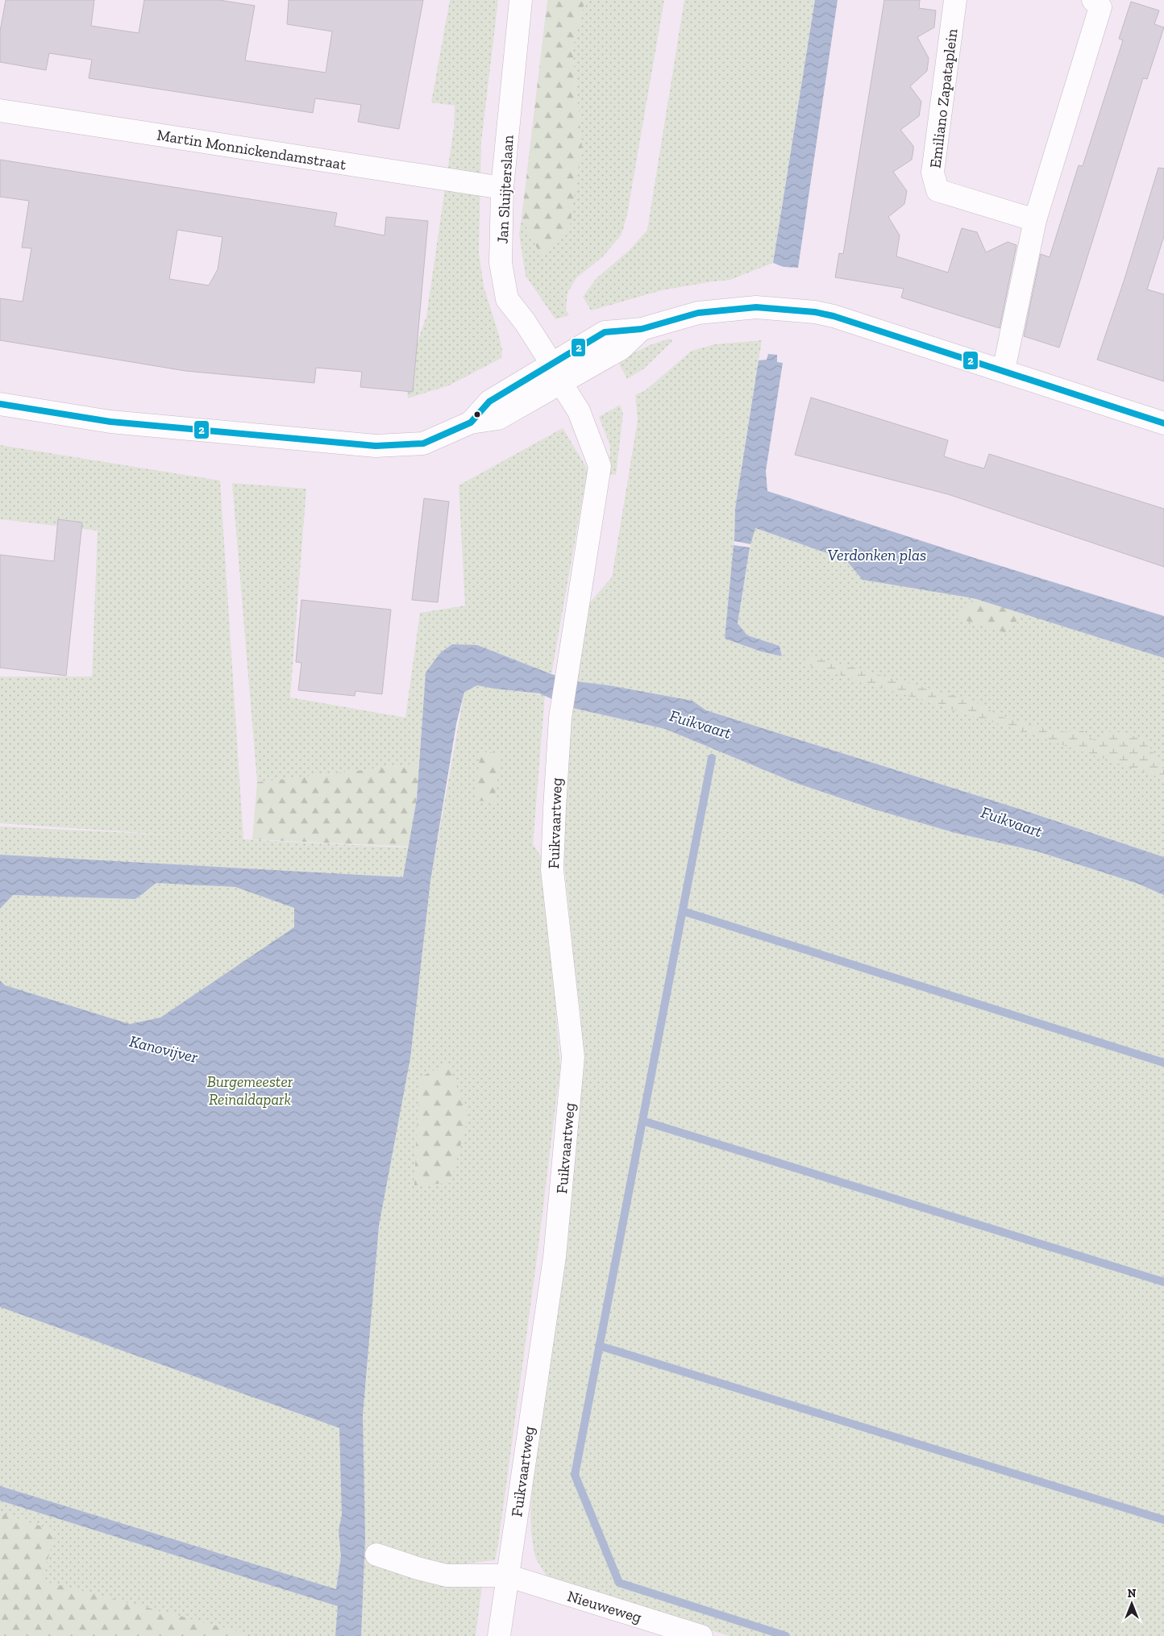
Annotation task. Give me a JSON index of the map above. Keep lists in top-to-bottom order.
{
  "streets": {
    "street": [
      "Emiliano Zapataplein",
      "Martin Monnickendamstraat",
      "Jan Sluijterslaan",
      "Fuikvaartweg",
      "Nieuweweg"
    ]
  },
  "crossings": [
    ["Martin Monnickendamstraat", "Jan Sluijterslaan"],
    ["Jan Sluijterslaan", "Fuikvaartweg"],
    ["Fuikvaartweg", "Nieuweweg"]
  ],
  "water": ["Verdonken plas", "Fuikvaart", "Kanovijver"],
  "parks": ["Burgemeester Reinaldapark"],
  "lines": ["transit line 2"],
  "north": "top"
}
